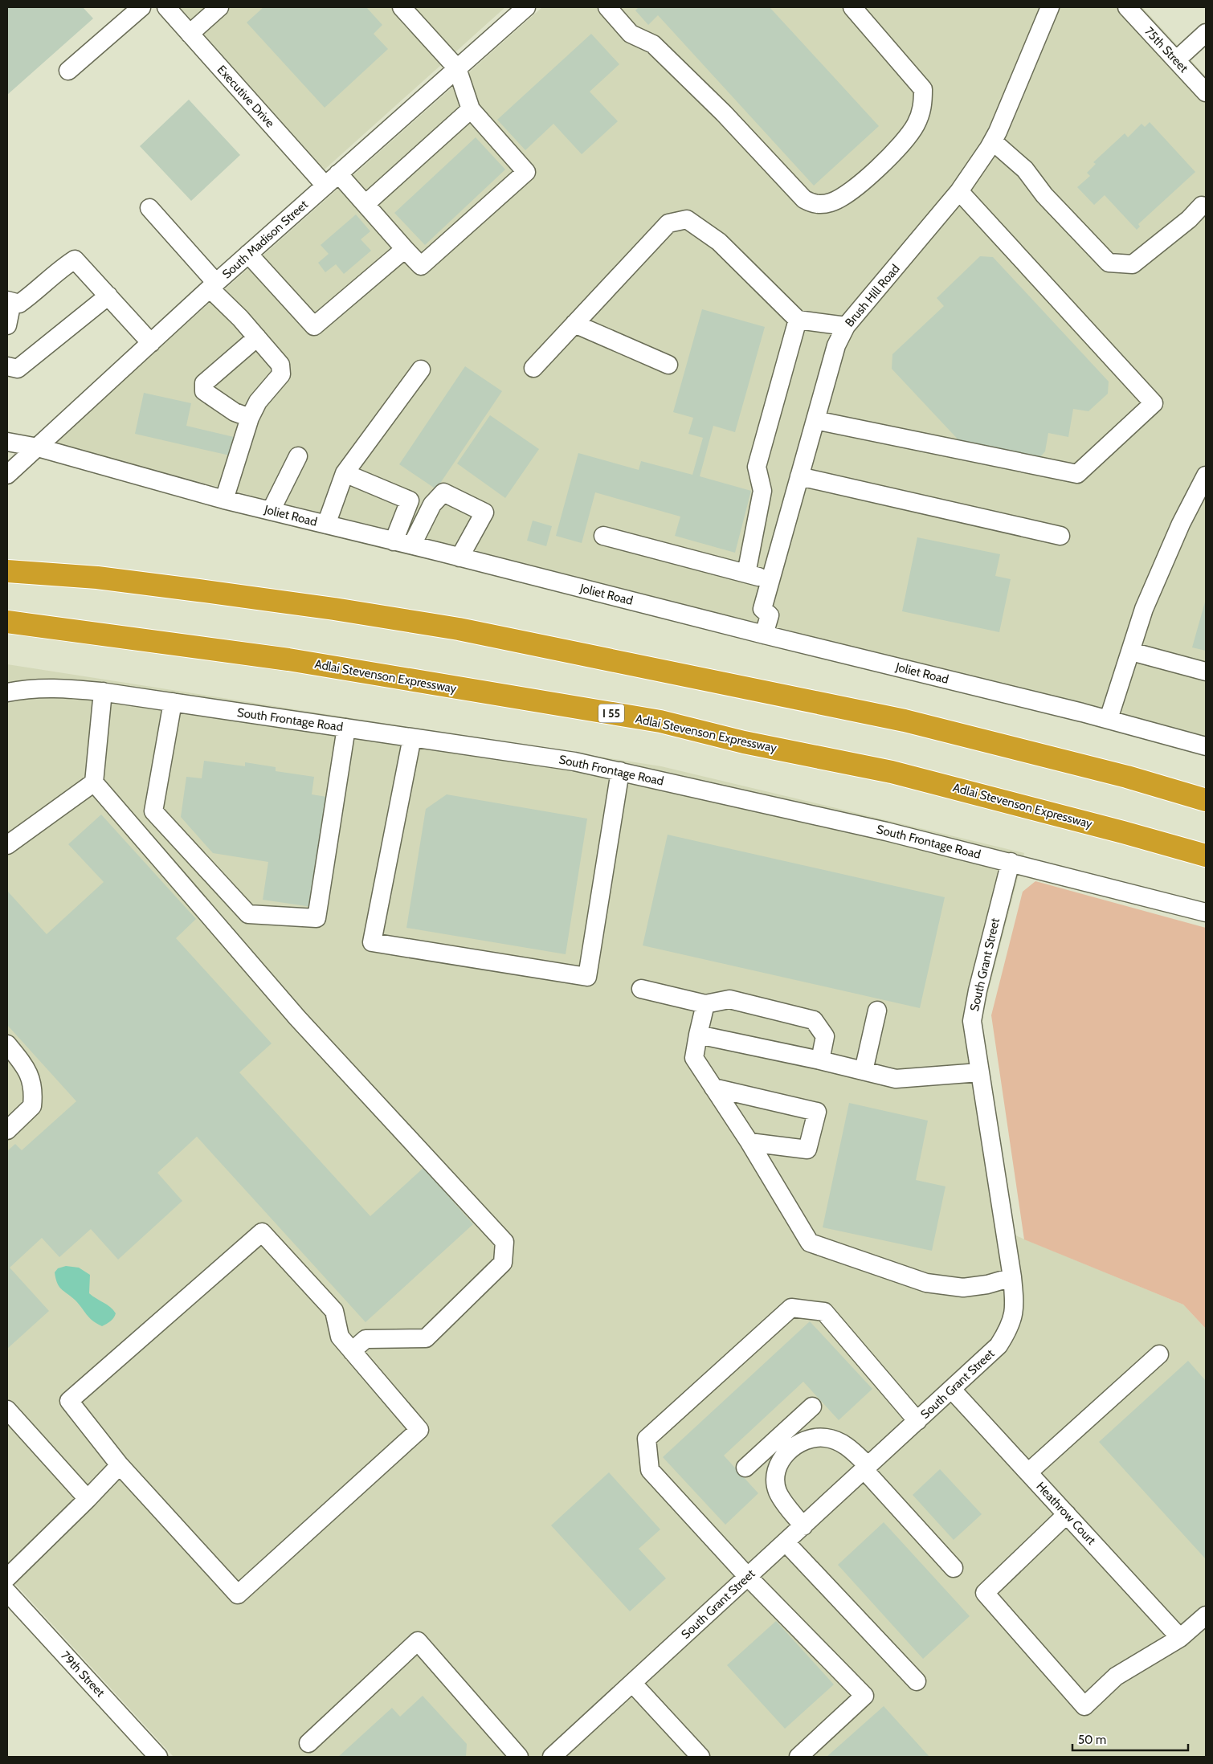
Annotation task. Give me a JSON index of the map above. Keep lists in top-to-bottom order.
{
  "streets": {
    "highway": ["Adlai Stevenson Expressway", "I 55"],
    "street": [
      "75th Street",
      "Executive Drive",
      "South Madison Street",
      "Brush Hill Road",
      "Joliet Road",
      "South Frontage Road",
      "South Grant Street",
      "Heathrow Court",
      "79th Street"
    ]
  },
  "crossings": [
    ["Executive Drive", "South Madison Street"],
    ["South Madison Street", "Joliet Road"],
    ["Brush Hill Road", "Joliet Road"],
    ["South Frontage Road", "South Grant Street"],
    ["South Grant Street", "Heathrow Court"]
  ],
  "scale_bar": "50 m"
}
